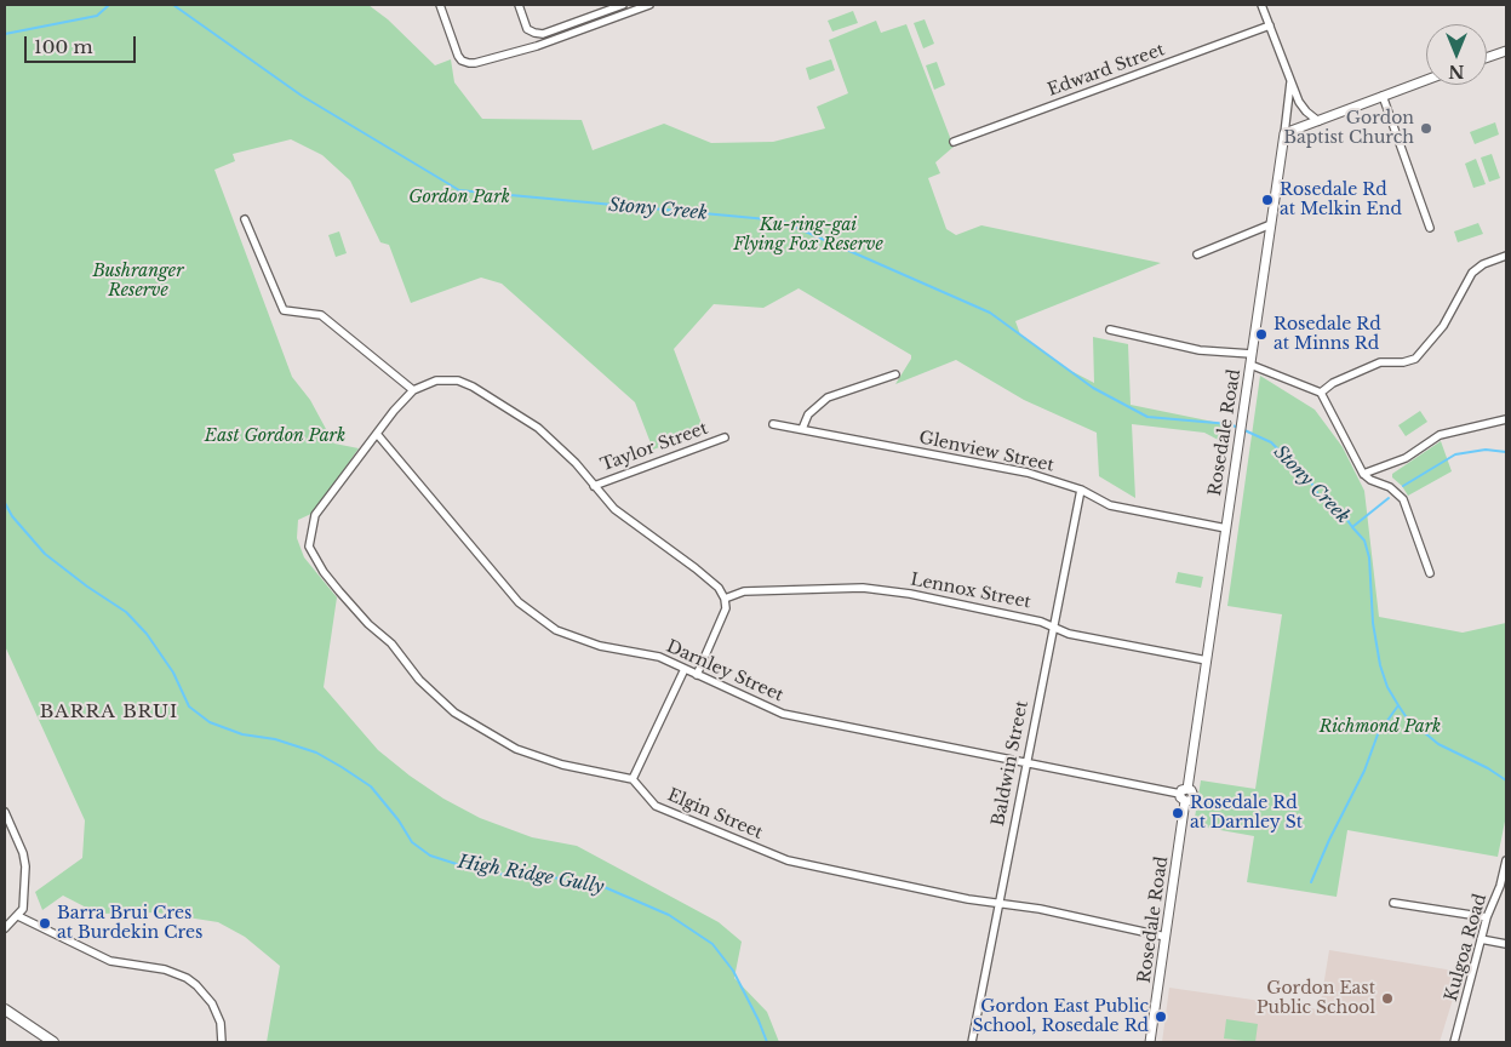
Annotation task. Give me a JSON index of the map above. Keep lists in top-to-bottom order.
{
  "streets": {
    "street": [
      "Edward Street",
      "Rosedale Road",
      "Taylor Street",
      "Glenview Street",
      "Lennox Street",
      "Darnley Street",
      "Baldwin Street",
      "Elgin Street",
      "Kulgoa Road"
    ]
  },
  "crossings": [
    ["Edward Street", "Rosedale Road"],
    ["Rosedale Road", "Glenview Street"],
    ["Rosedale Road", "Lennox Street"],
    ["Rosedale Road", "Darnley Street"],
    ["Rosedale Road", "Elgin Street"],
    ["Glenview Street", "Baldwin Street"],
    ["Lennox Street", "Baldwin Street"],
    ["Darnley Street", "Baldwin Street"],
    ["Baldwin Street", "Elgin Street"]
  ],
  "districts": ["BARRA BRUI"],
  "water": ["Stony Creek", "High Ridge Gully"],
  "parks": [
    "Gordon Park",
    "Ku-ring-gai Flying Fox Reserve",
    "Bushranger Reserve",
    "East Gordon Park",
    "Richmond Park"
  ],
  "places": [
    "Gordon Baptist Church",
    "Rosedale Rd at Melkin End",
    "Rosedale Rd at Minns Rd",
    "Rosedale Rd at Darnley St",
    "Barra Brui Cres at Burdekin Cres",
    "Gordon East Public School",
    "Gordon East Public School, Rosedale Rd"
  ],
  "scale_bar": "100 m",
  "north": "bottom"
}
